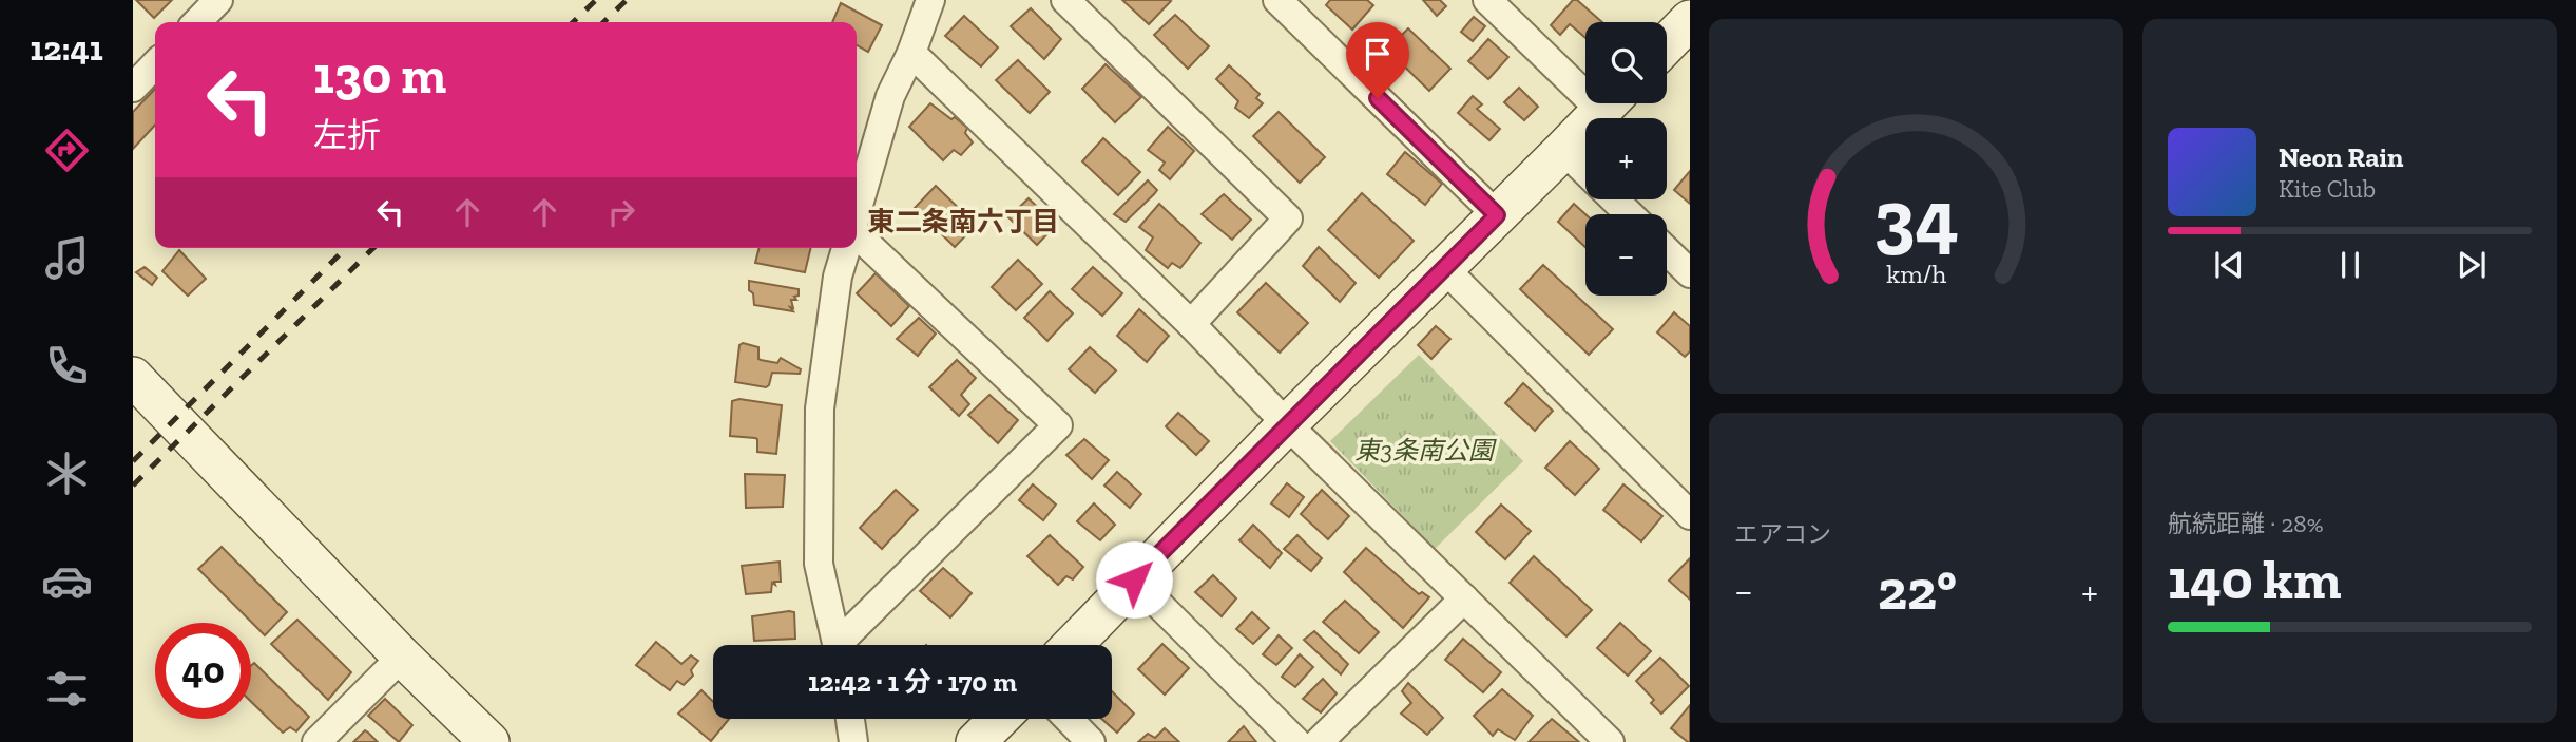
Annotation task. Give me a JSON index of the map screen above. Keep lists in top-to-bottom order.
{
  "districts": ["東二条南六丁目"],
  "parks": ["東3条南公園"],
  "page": {
    "tabs": "12:41",
    "map_buttons": ["+", "−"],
    "turn": ["130 m", "左折"],
    "song": ["Neon Rain", "Kite Club"],
    "tile": [
      "エアコン",
      ["航続距離 · 28%", "140 km"]
    ],
    "heat": ["−", "22°", "+"],
    "limit": "40",
    "trip": "12:42 · 1 分 · 170 m",
    "gauge": ["34", "km/h"]
  }
}
